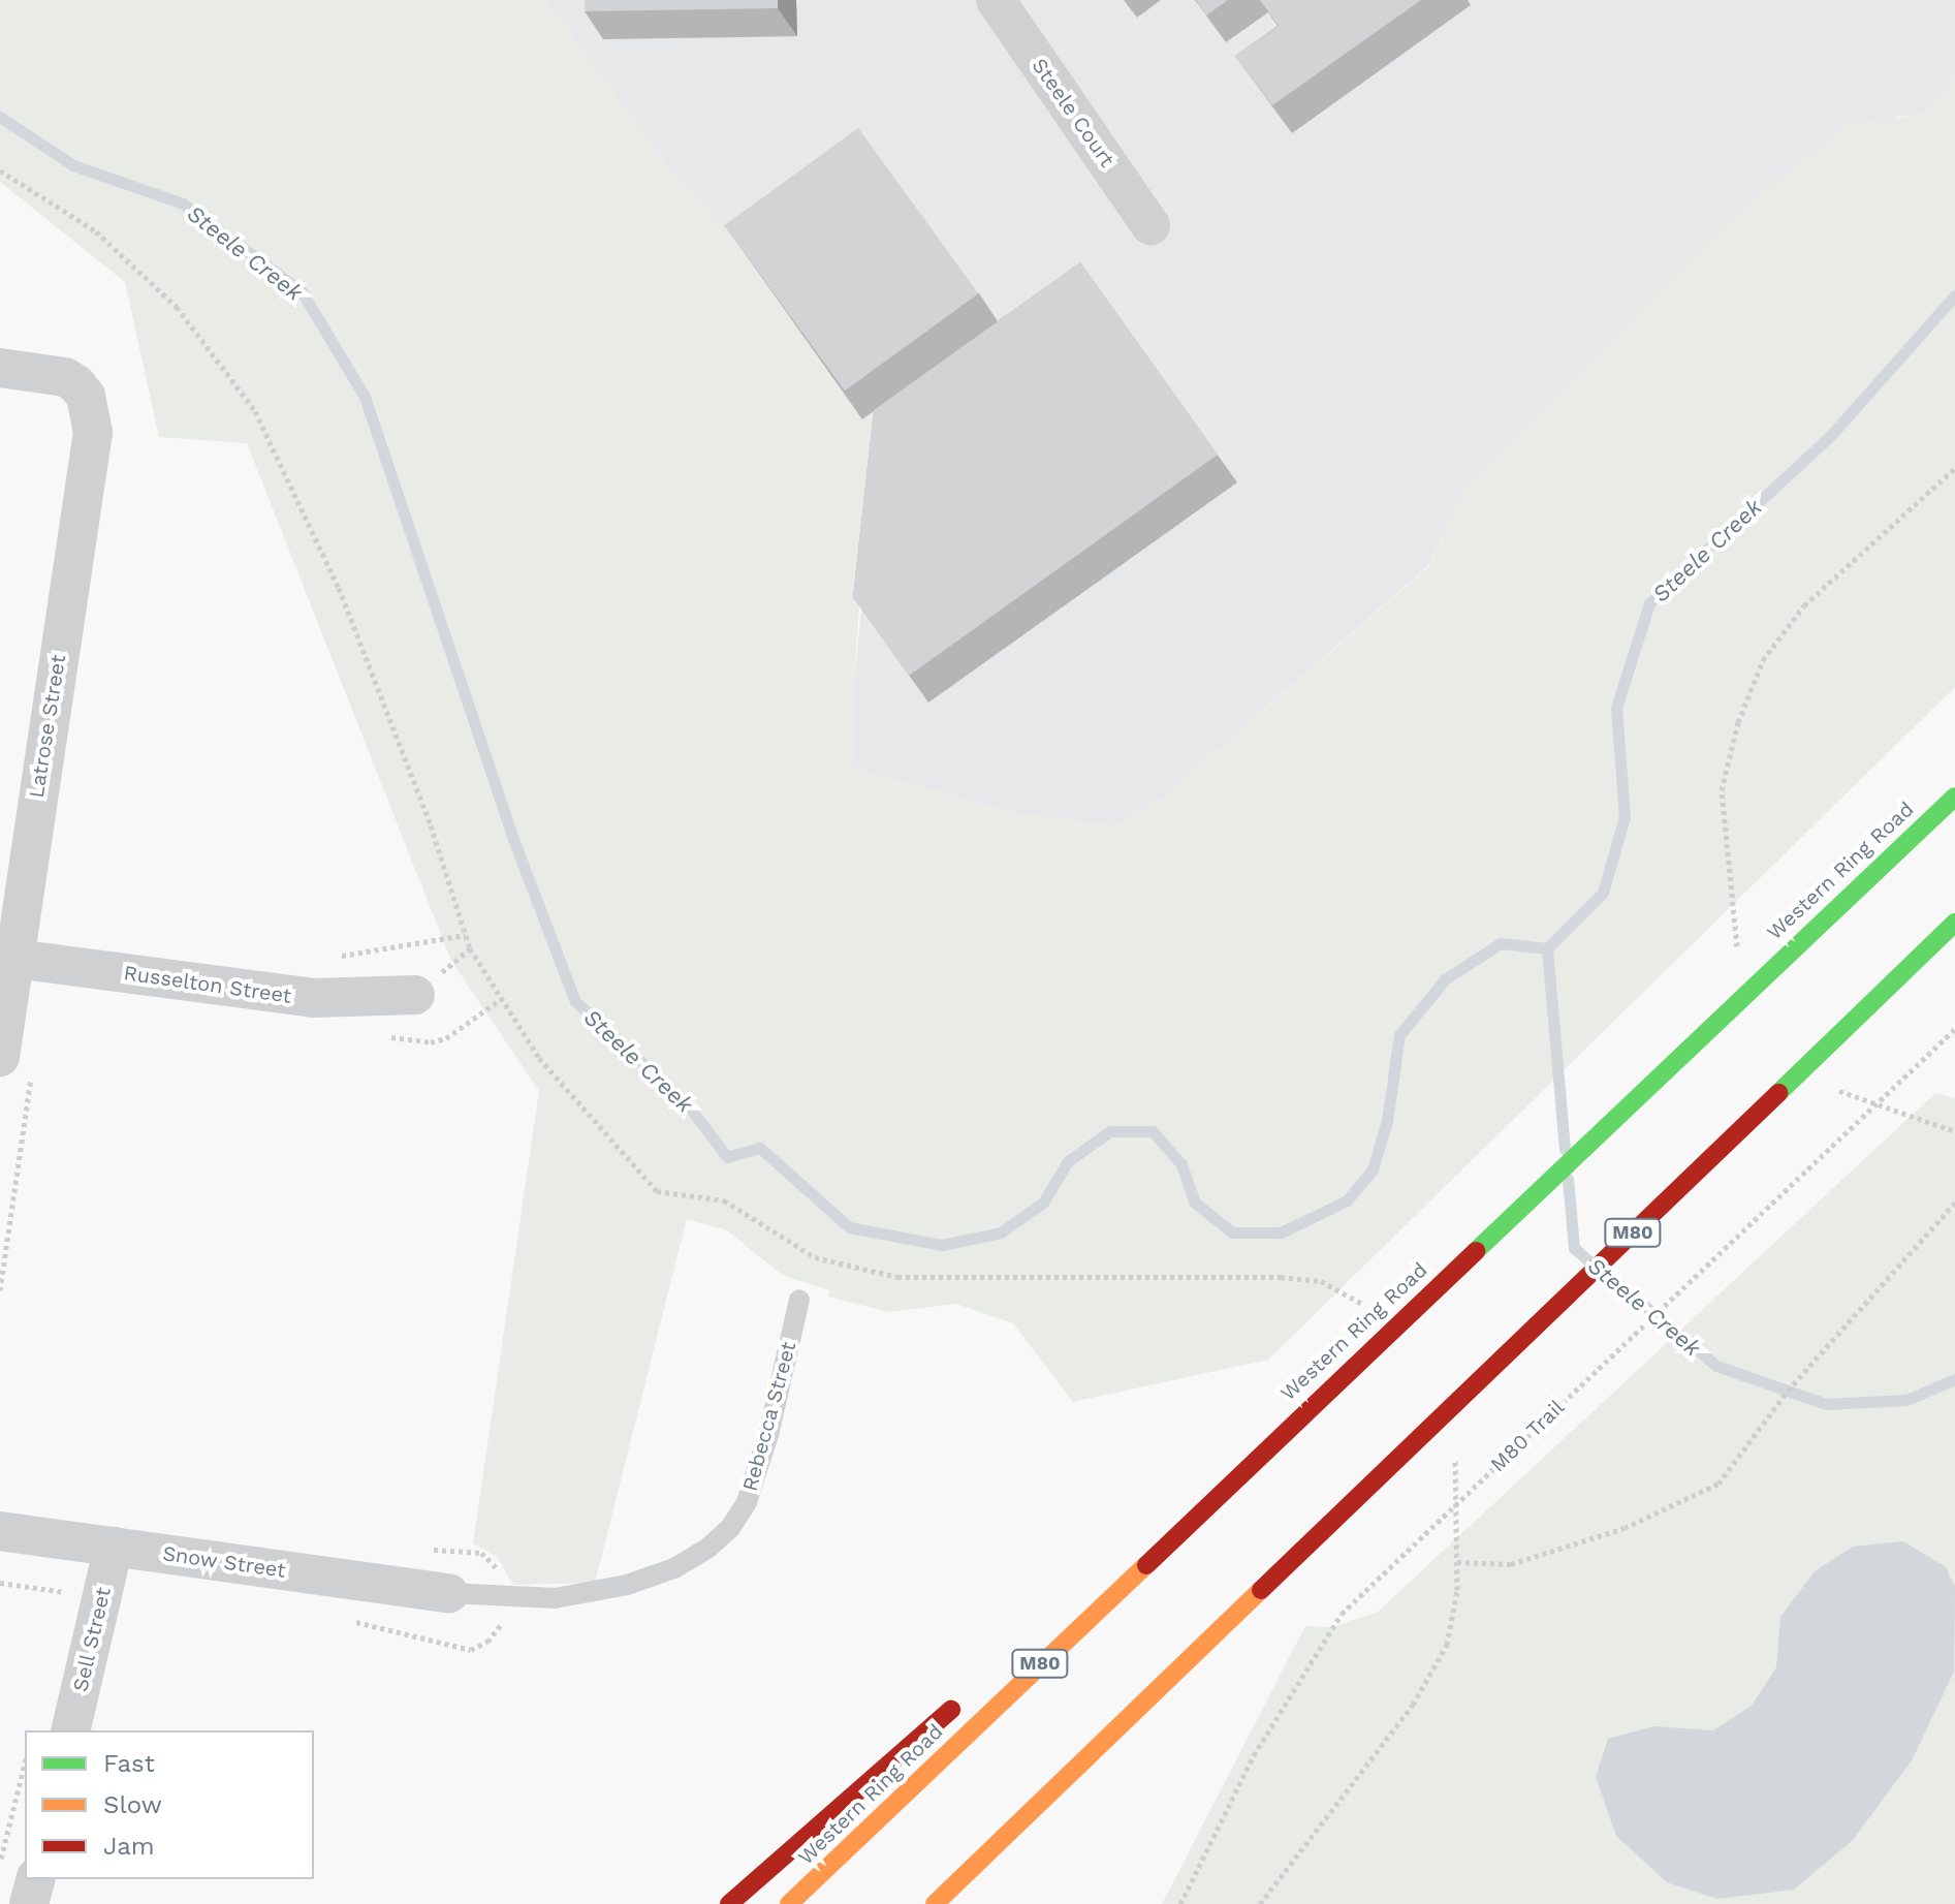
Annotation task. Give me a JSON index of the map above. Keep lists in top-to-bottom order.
{
  "streets": {
    "highway": ["Western Ring Road", "M80"],
    "street": [
      "Steele Court",
      "Latrose Street",
      "Russelton Street",
      "Snow Street",
      "Sell Street"
    ],
    "lane": ["Rebecca Street"],
    "path": ["M80 Trail"]
  },
  "crossings": [
    ["Latrose Street", "Russelton Street"],
    ["Rebecca Street", "Snow Street"],
    ["Snow Street", "Sell Street"]
  ],
  "water": ["Steele Creek"],
  "legend": ["Fast", "Slow", "Jam"]
}
